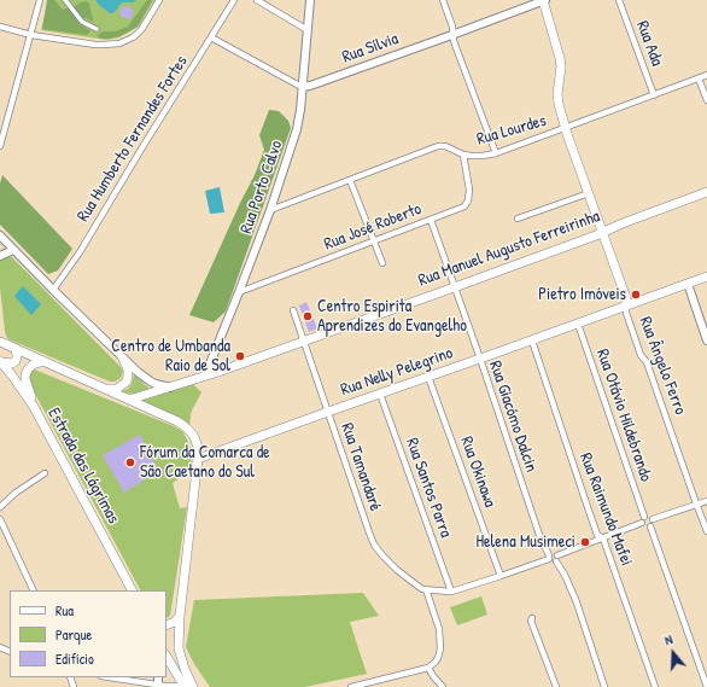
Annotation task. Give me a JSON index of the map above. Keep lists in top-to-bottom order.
{
  "streets": {
    "main road": [
      "Rua Manuel Augusto Ferreirinha",
      "Rua Ângelo Ferro",
      "Rua Nelly Pelegrino",
      "Estrada das Lágrimas"
    ],
    "street": [
      "Rua Ada",
      "Rua Sílvia",
      "Rua Lourdes",
      "Rua Humberto Fernandes Fortes",
      "Rua Porto Calvo",
      "Rua José Roberto",
      "Rua Otávio Hildebrando",
      "Rua Giacómo Dalcin",
      "Rua Tamandaré",
      "Rua Okinawa",
      "Rua Santos Parra",
      "Rua Raimundo Mafei"
    ]
  },
  "crossings": [
    ["Rua Ada", "Rua Lourdes"],
    ["Rua Sílvia", "Rua Porto Calvo"],
    ["Rua Sílvia", "Rua Ângelo Ferro"],
    ["Rua Lourdes", "Rua Porto Calvo"],
    ["Rua Lourdes", "Rua José Roberto"],
    ["Rua Lourdes", "Rua Ângelo Ferro"],
    ["Rua Porto Calvo", "Rua José Roberto"],
    ["Rua Porto Calvo", "Rua Manuel Augusto Ferreirinha"],
    ["Rua José Roberto", "Rua Giacómo Dalcin"],
    ["Rua Manuel Augusto Ferreirinha", "Rua Ângelo Ferro"],
    ["Rua Manuel Augusto Ferreirinha", "Rua Giacómo Dalcin"],
    ["Rua Manuel Augusto Ferreirinha", "Rua Tamandaré"],
    ["Rua Ângelo Ferro", "Rua Nelly Pelegrino"],
    ["Rua Nelly Pelegrino", "Rua Otávio Hildebrando"],
    ["Rua Nelly Pelegrino", "Rua Giacómo Dalcin"],
    ["Rua Nelly Pelegrino", "Rua Tamandaré"],
    ["Rua Nelly Pelegrino", "Rua Okinawa"],
    ["Rua Nelly Pelegrino", "Rua Santos Parra"],
    ["Rua Nelly Pelegrino", "Rua Raimundo Mafei"],
    ["Rua Tamandaré", "Rua Santos Parra"]
  ],
  "places": [
    "Pietro Imóveis",
    "Centro Espirita Aprendizes do Evangelho",
    "Centro de Umbanda Raio de Sol",
    "Fórum da Comarca de São Caetano do Sul",
    "Helena Musimeci"
  ],
  "legend": ["Rua", "Parque", "Edifício"],
  "north": "top"
}
